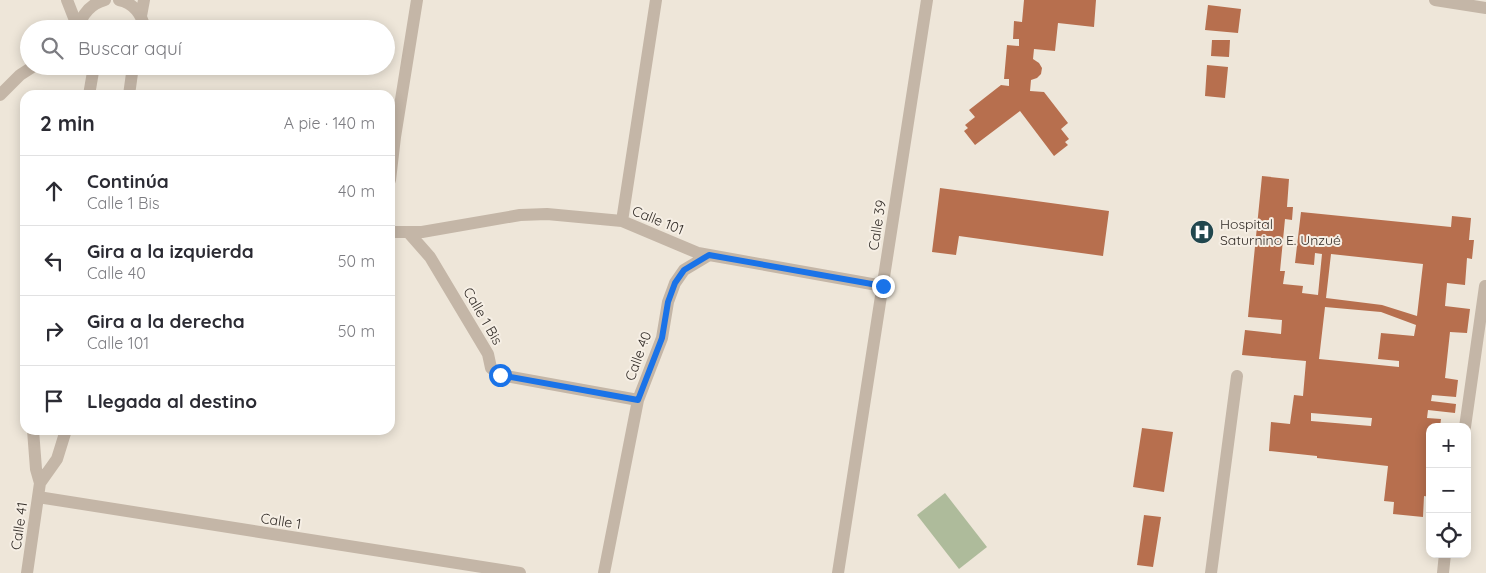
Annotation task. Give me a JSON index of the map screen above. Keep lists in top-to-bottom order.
{
  "streets": {
    "street": [
      "Calle 101",
      "Calle 39",
      "Calle 1 Bis",
      "Calle 40",
      "Calle 1",
      "Calle 41"
    ]
  },
  "crossings": [
    ["Calle 101", "Calle 39"],
    ["Calle 101", "Calle 1 Bis"],
    ["Calle 101", "Calle 40"],
    ["Calle 1 Bis", "Calle 40"],
    ["Calle 1", "Calle 41"]
  ],
  "places": {
    "hospital": ["Hospital Saturnino E. Unzué"]
  },
  "page": {
    "search": "Buscar aquí",
    "heading": ["2 min", "A pie · 140 m"],
    "list": [
      ["Continúa", "Calle 1 Bis", "40 m"],
      ["Gira a la izquierda", "Calle 40", "50 m"],
      ["Gira a la derecha", "Calle 101", "50 m"],
      "Llegada al destino"
    ],
    "map_buttons": ["+", "−"]
  }
}
